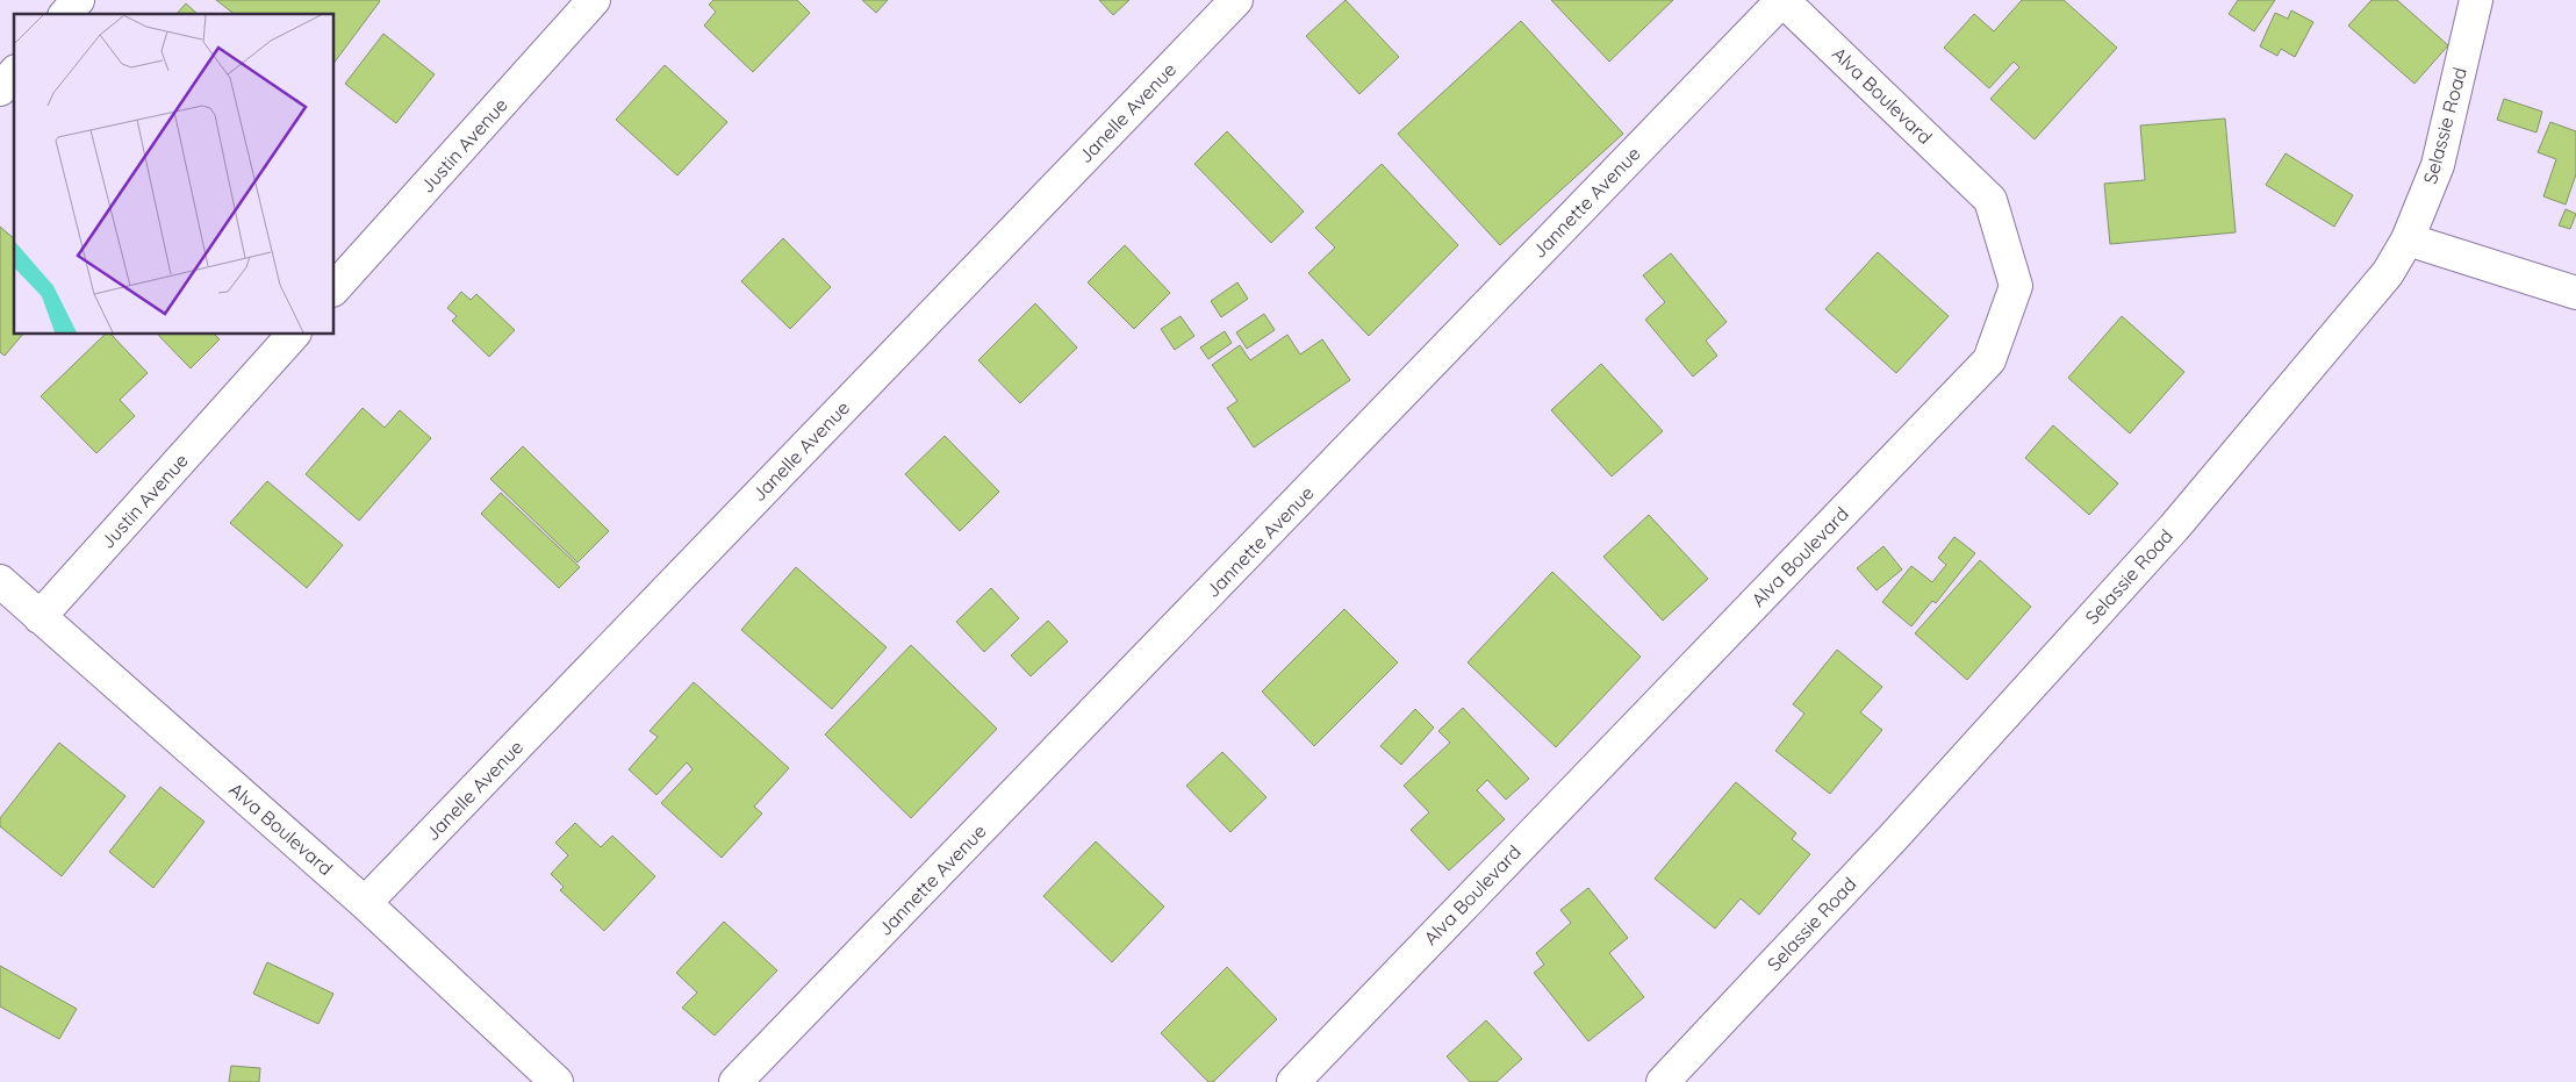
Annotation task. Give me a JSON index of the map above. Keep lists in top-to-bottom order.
{
  "streets": {
    "street": [
      "Alva Boulevard",
      "Janelle Avenue",
      "Selassie Road",
      "Justin Avenue",
      "Jannette Avenue"
    ]
  },
  "crossings": [
    ["Alva Boulevard", "Janelle Avenue"],
    ["Alva Boulevard", "Justin Avenue"],
    ["Alva Boulevard", "Jannette Avenue"]
  ]
}
